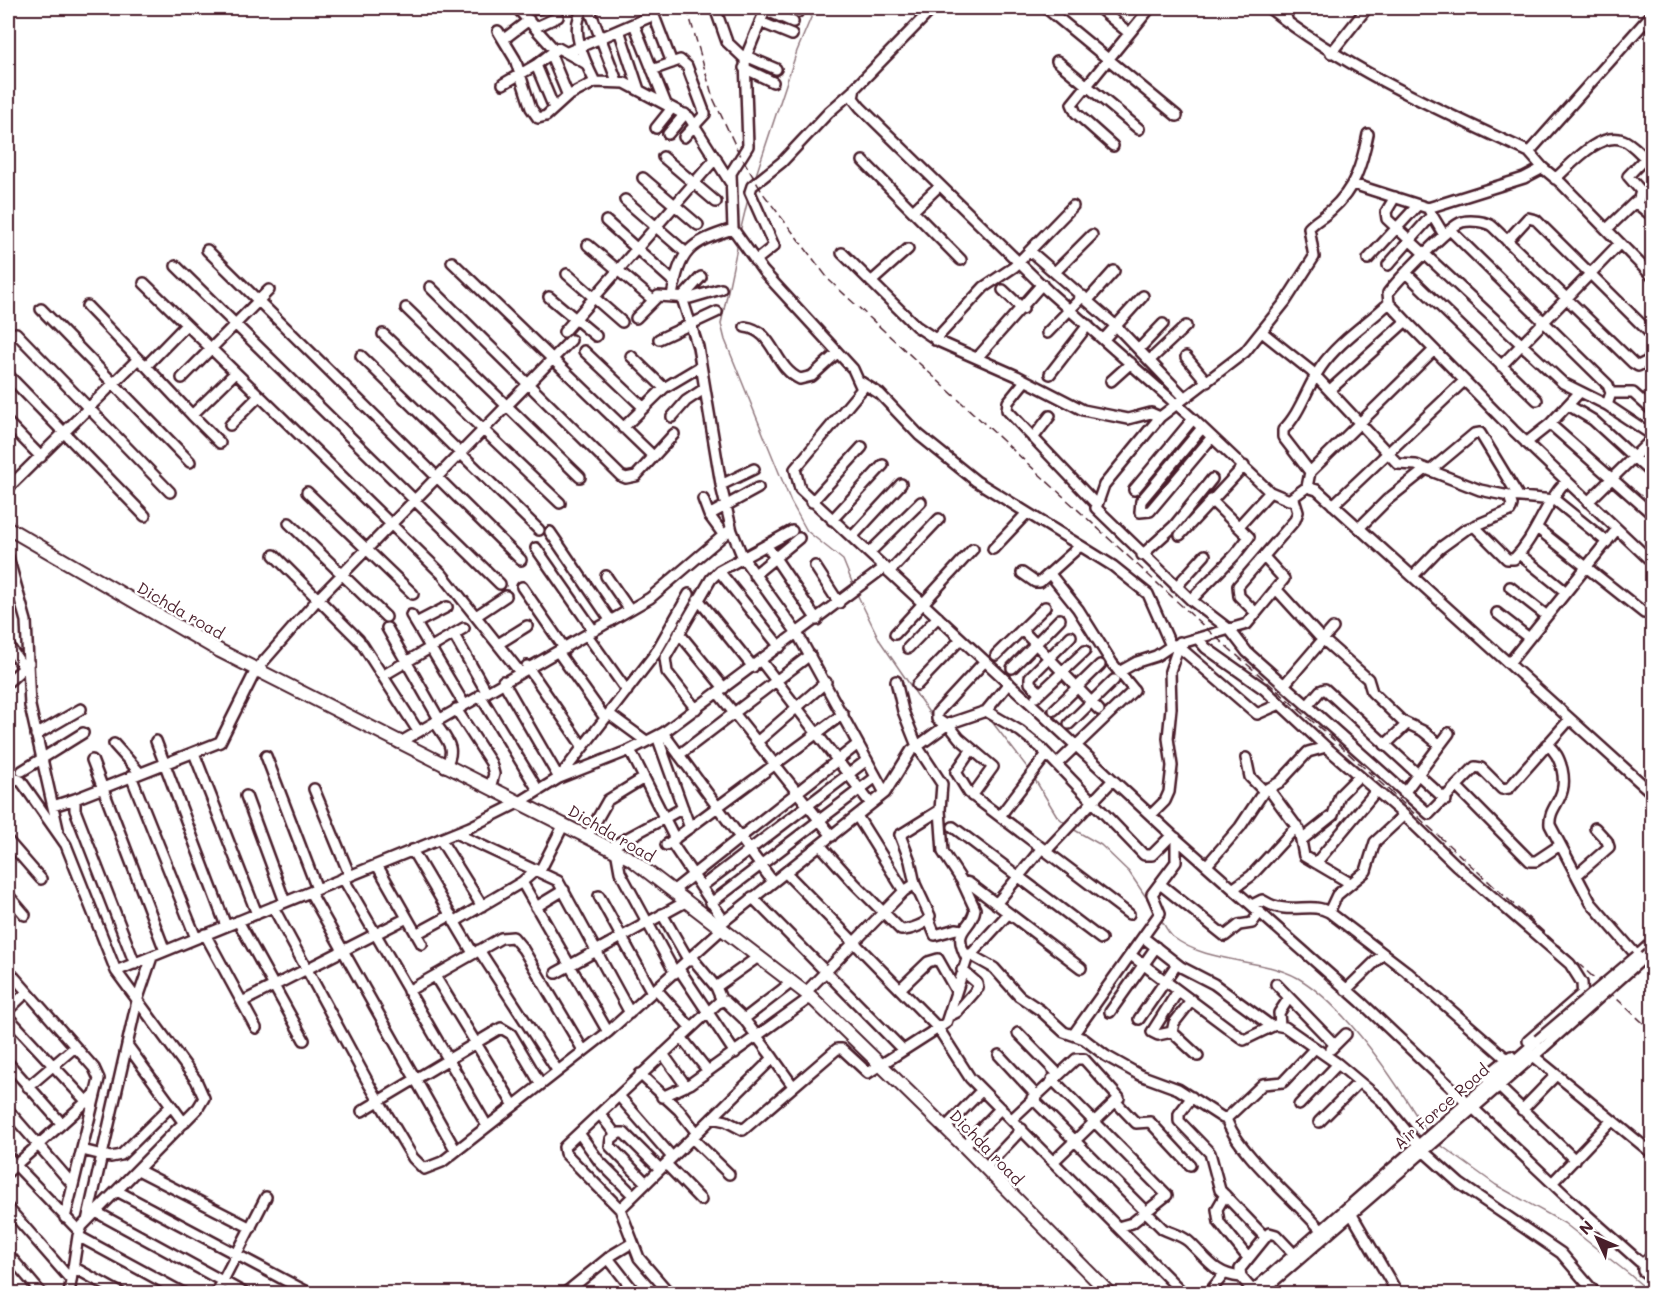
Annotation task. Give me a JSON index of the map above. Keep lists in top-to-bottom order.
{
  "streets": {
    "main road": ["Dichda road"],
    "street": ["Air Force Road"]
  },
  "north": "top left"
}
